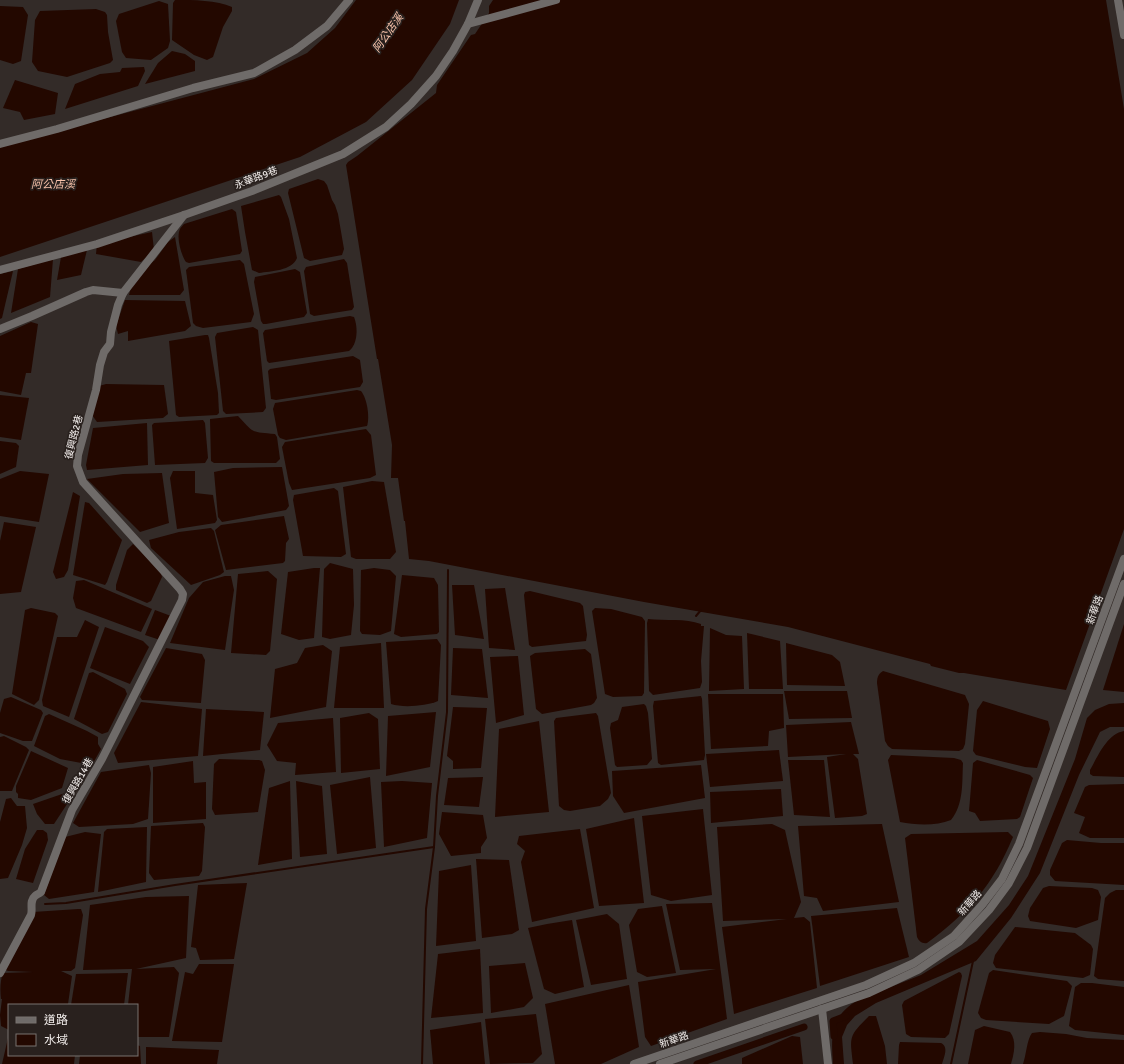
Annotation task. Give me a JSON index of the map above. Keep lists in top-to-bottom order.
{
  "streets": {
    "street": [
      "永華路9巷",
      "復興路2巷",
      "新華路",
      "復興路14巷"
    ]
  },
  "crossings": [
    ["永華路9巷", "復興路2巷"],
    ["復興路2巷", "復興路14巷"]
  ],
  "water": ["阿公店溪"],
  "legend": ["道路", "水域"]
}
